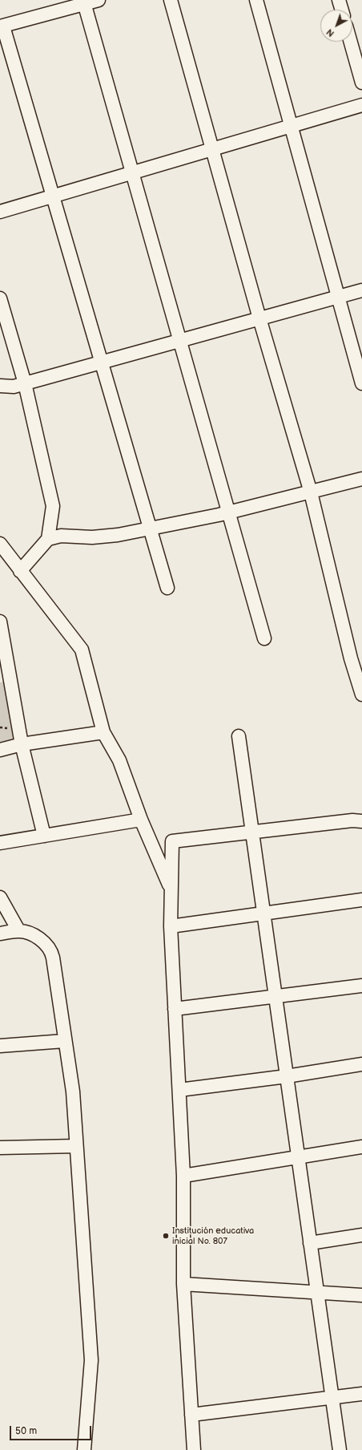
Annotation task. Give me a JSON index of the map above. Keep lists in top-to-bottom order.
{
  "places": ["Institución educativa inicial No. 807"],
  "scale_bar": "50 m",
  "north": "bottom left"
}
